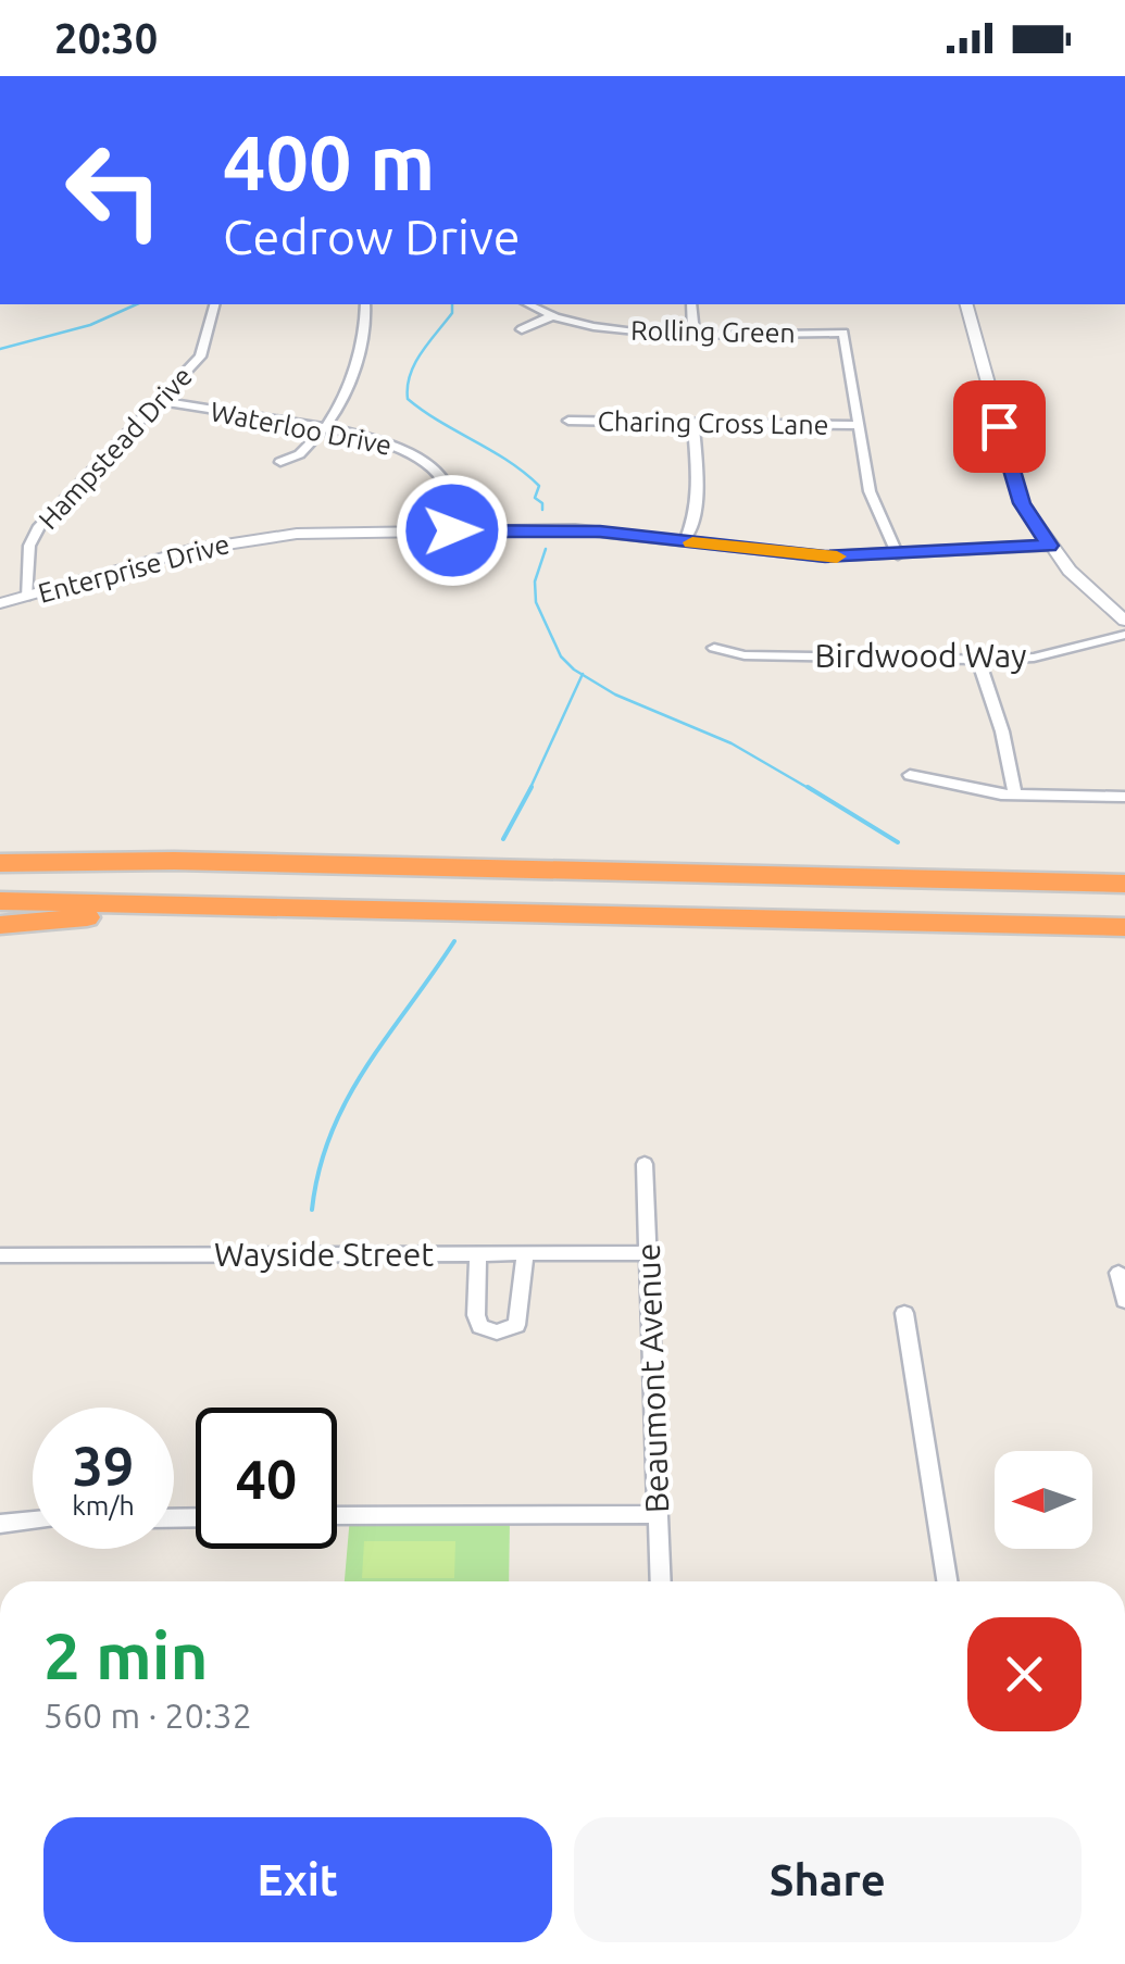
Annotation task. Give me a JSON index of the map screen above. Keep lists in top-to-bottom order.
{
  "streets": {
    "street": [
      "Rolling Green",
      "Charing Cross Lane",
      "Waterloo Drive",
      "Hampstead Drive",
      "Enterprise Drive",
      "Birdwood Way",
      "Wayside Street",
      "Beaumont Avenue"
    ]
  },
  "crossings": [
    ["Rolling Green", "Charing Cross Lane"],
    ["Waterloo Drive", "Hampstead Drive"],
    ["Waterloo Drive", "Enterprise Drive"],
    ["Hampstead Drive", "Enterprise Drive"],
    ["Wayside Street", "Beaumont Avenue"]
  ],
  "north": "left",
  "page": {
    "status": "20:30",
    "turn": ["400 m", "Cedrow Drive"],
    "speed": "39 km/h",
    "limit": "40",
    "heading": ["2 min", "560 m · 20:32"],
    "buttons": ["Exit", "Share"]
  }
}
